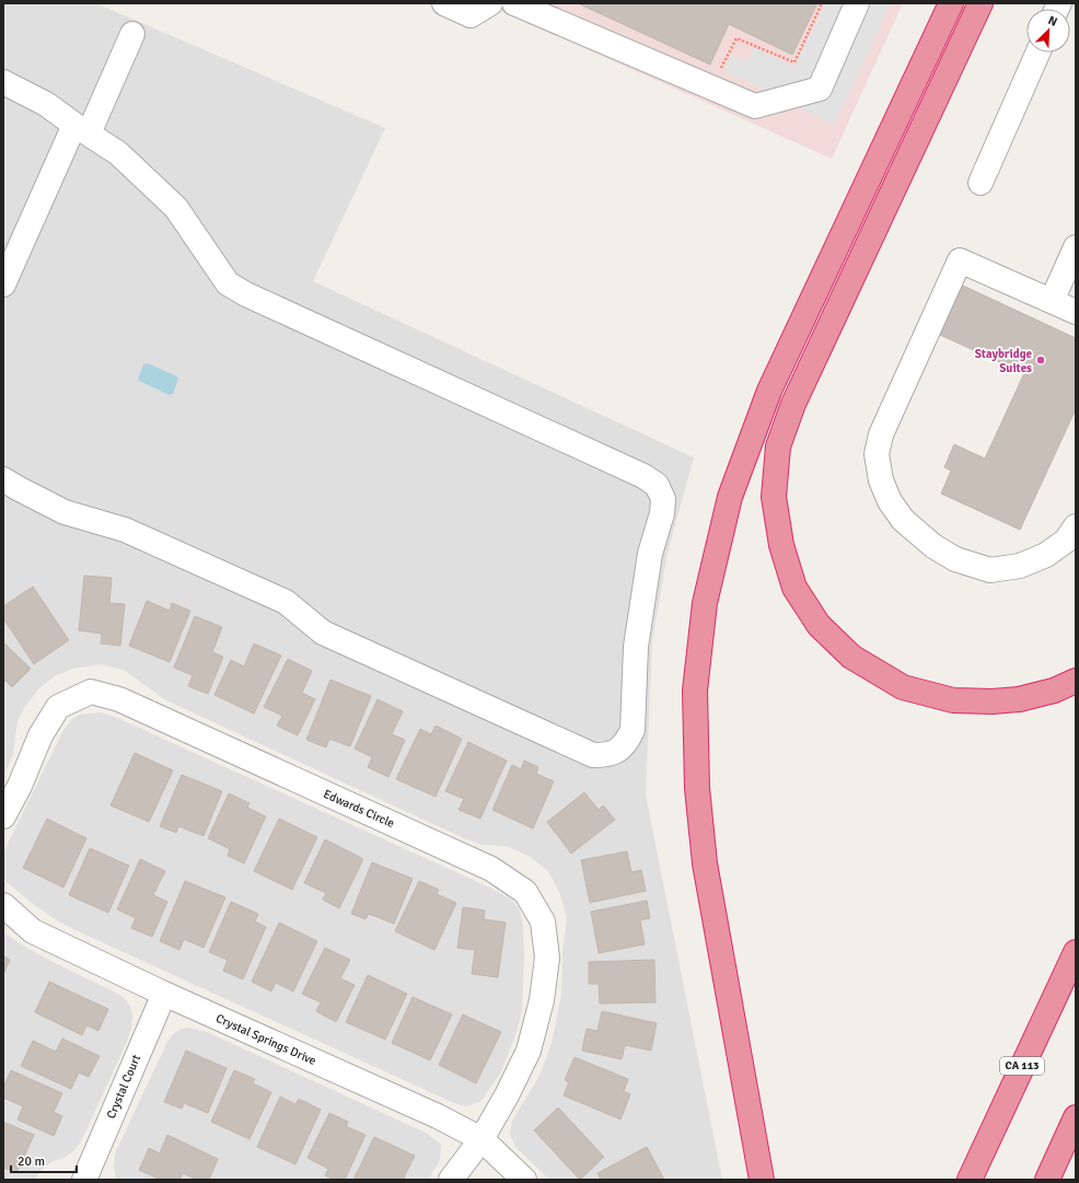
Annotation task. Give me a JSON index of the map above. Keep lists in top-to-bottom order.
{
  "streets": {
    "highway": ["CA 113"],
    "street": ["Edwards Circle", "Crystal Springs Drive", "Crystal Court"]
  },
  "crossings": [
    ["Edwards Circle", "Crystal Springs Drive"],
    ["Crystal Springs Drive", "Crystal Court"]
  ],
  "places": ["Staybridge Suites"],
  "scale_bar": "20 m",
  "north": "top right"
}
